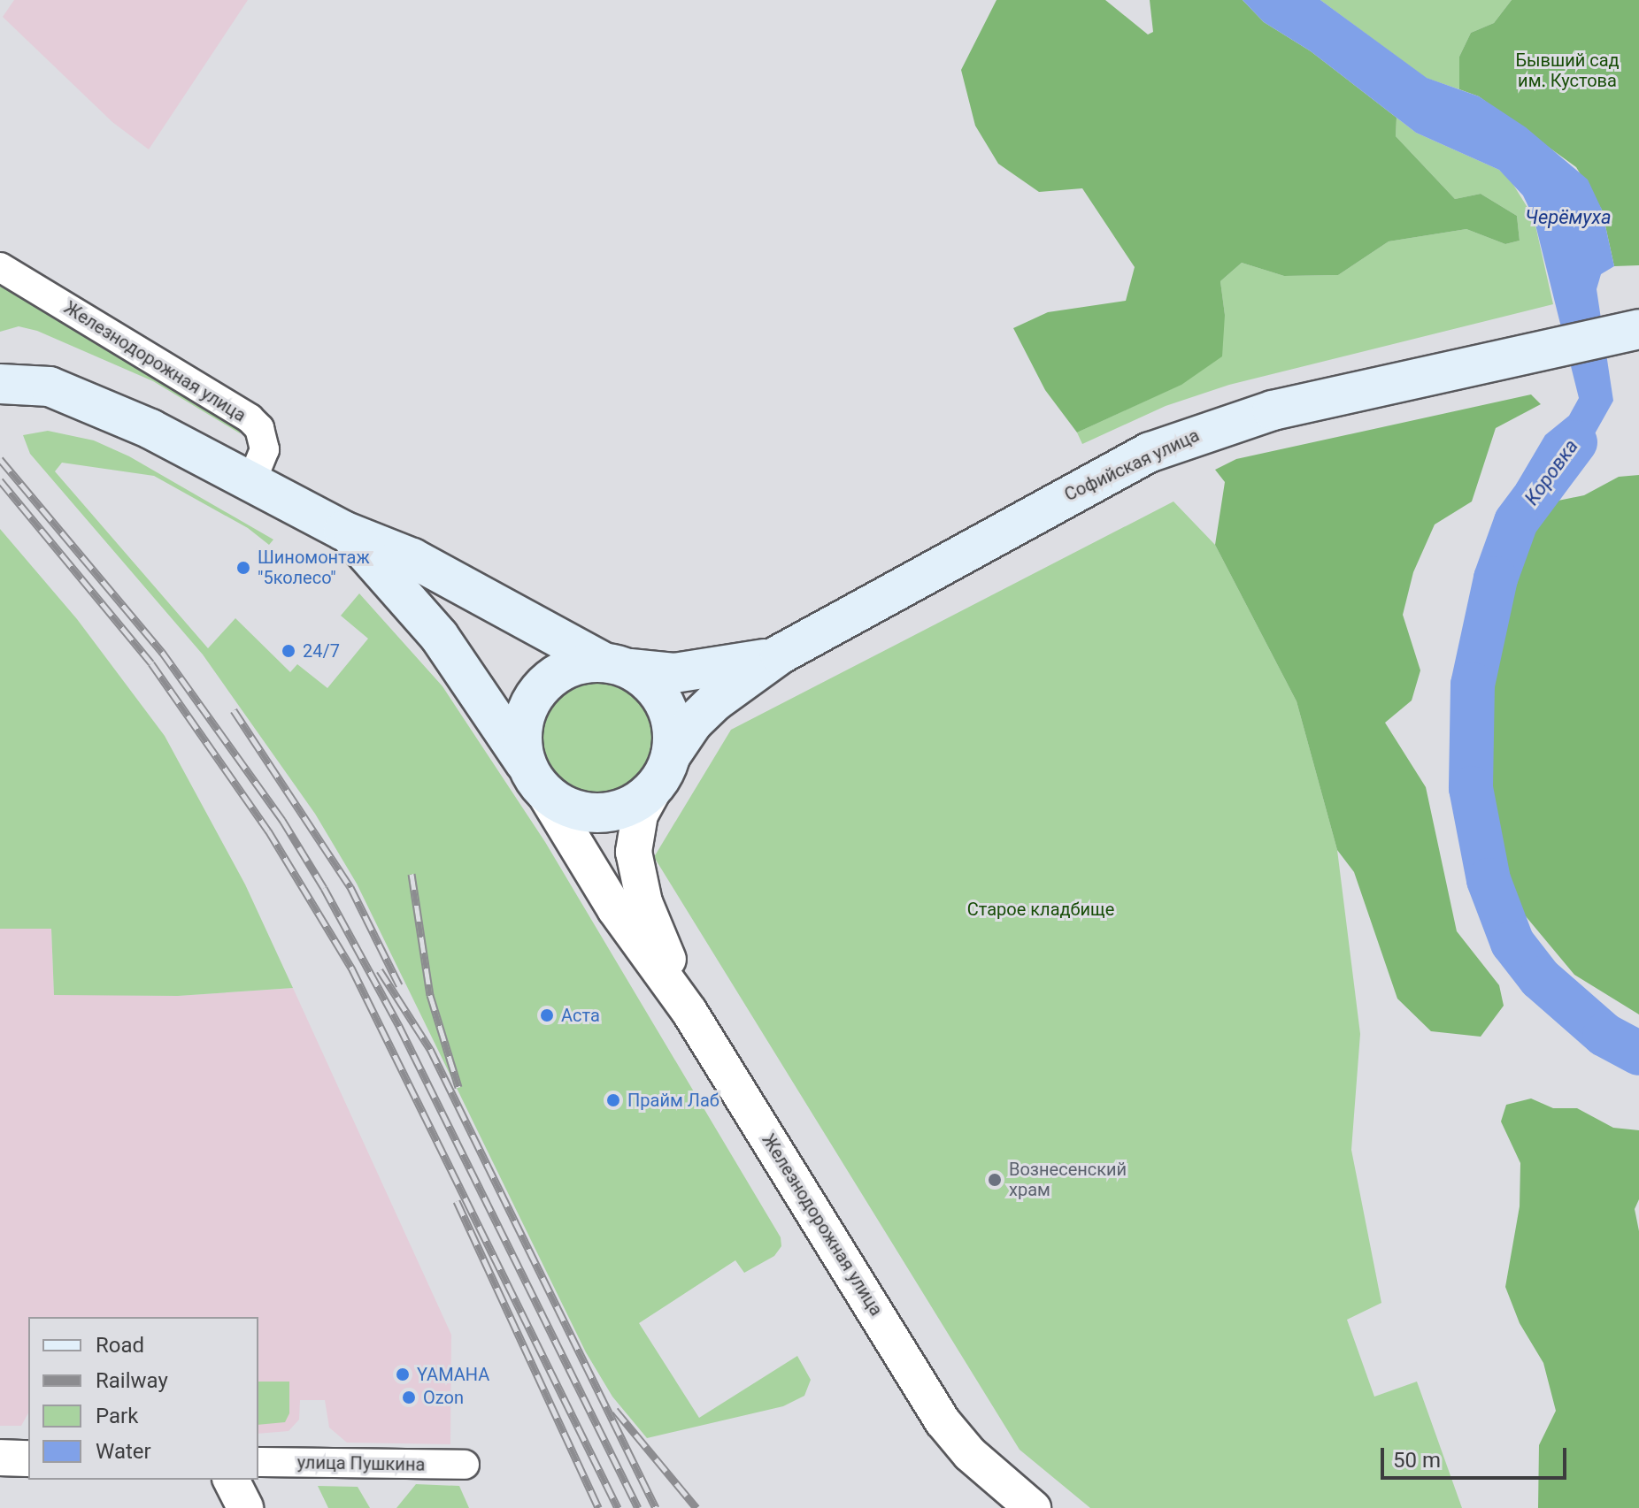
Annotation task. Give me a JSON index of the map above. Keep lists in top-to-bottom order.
{
  "streets": {
    "main road": ["Железнодорожная улица", "Софийская улица"],
    "street": ["улица Пушкина"]
  },
  "crossings": [
    ["Железнодорожная улица", "Софийская улица"]
  ],
  "water": ["Черёмуха", "Коровка"],
  "parks": ["Бывший сад им. Кустова", "Старое кладбище"],
  "places": [
    "Шиномонтаж \"5колесо\"",
    "24/7",
    "Аста",
    "Прайм Лаб",
    "Вознесенский храм",
    "YAMAHA",
    "Ozon"
  ],
  "legend": [
    "Road",
    "Railway",
    "Park",
    "Water"
  ],
  "scale_bar": "50 m"
}
